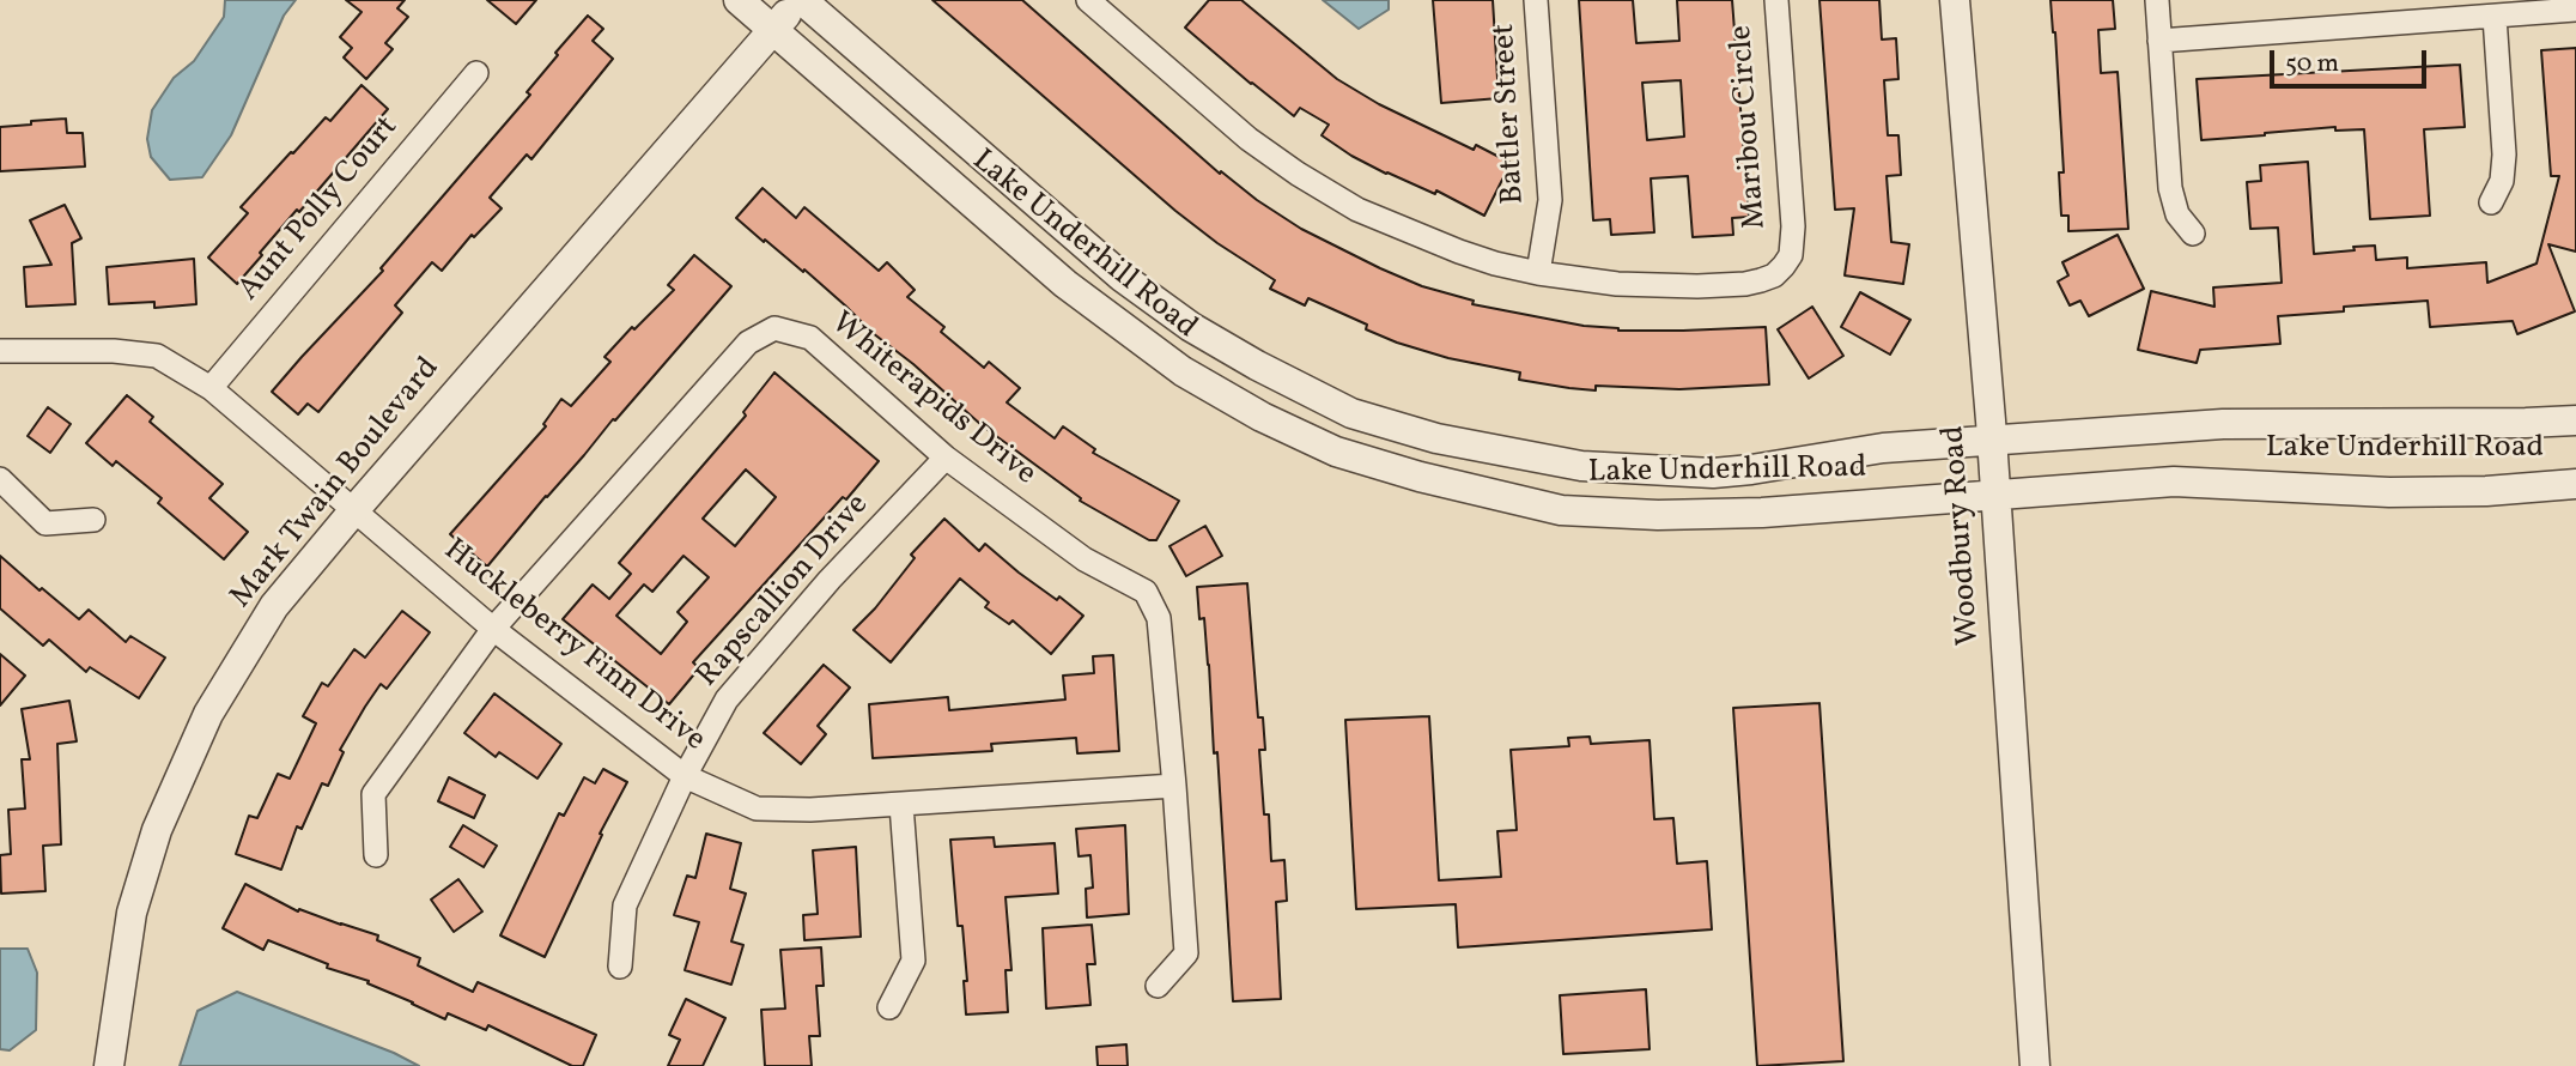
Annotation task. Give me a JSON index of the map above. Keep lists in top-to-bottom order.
{
  "streets": {
    "street": [
      "Battler Street",
      "Maribou Circle",
      "Aunt Polly Court",
      "Lake Underhill Road",
      "Whiterapids Drive",
      "Mark Twain Boulevard",
      "Woodbury Road",
      "Rapscallion Drive",
      "Huckleberry Finn Drive"
    ]
  },
  "crossings": [
    ["Battler Street", "Maribou Circle"],
    ["Aunt Polly Court", "Huckleberry Finn Drive"],
    ["Lake Underhill Road", "Mark Twain Boulevard"],
    ["Lake Underhill Road", "Woodbury Road"],
    ["Whiterapids Drive", "Rapscallion Drive"],
    ["Whiterapids Drive", "Huckleberry Finn Drive"],
    ["Mark Twain Boulevard", "Huckleberry Finn Drive"],
    ["Rapscallion Drive", "Huckleberry Finn Drive"]
  ],
  "scale_bar": "50 m"
}
